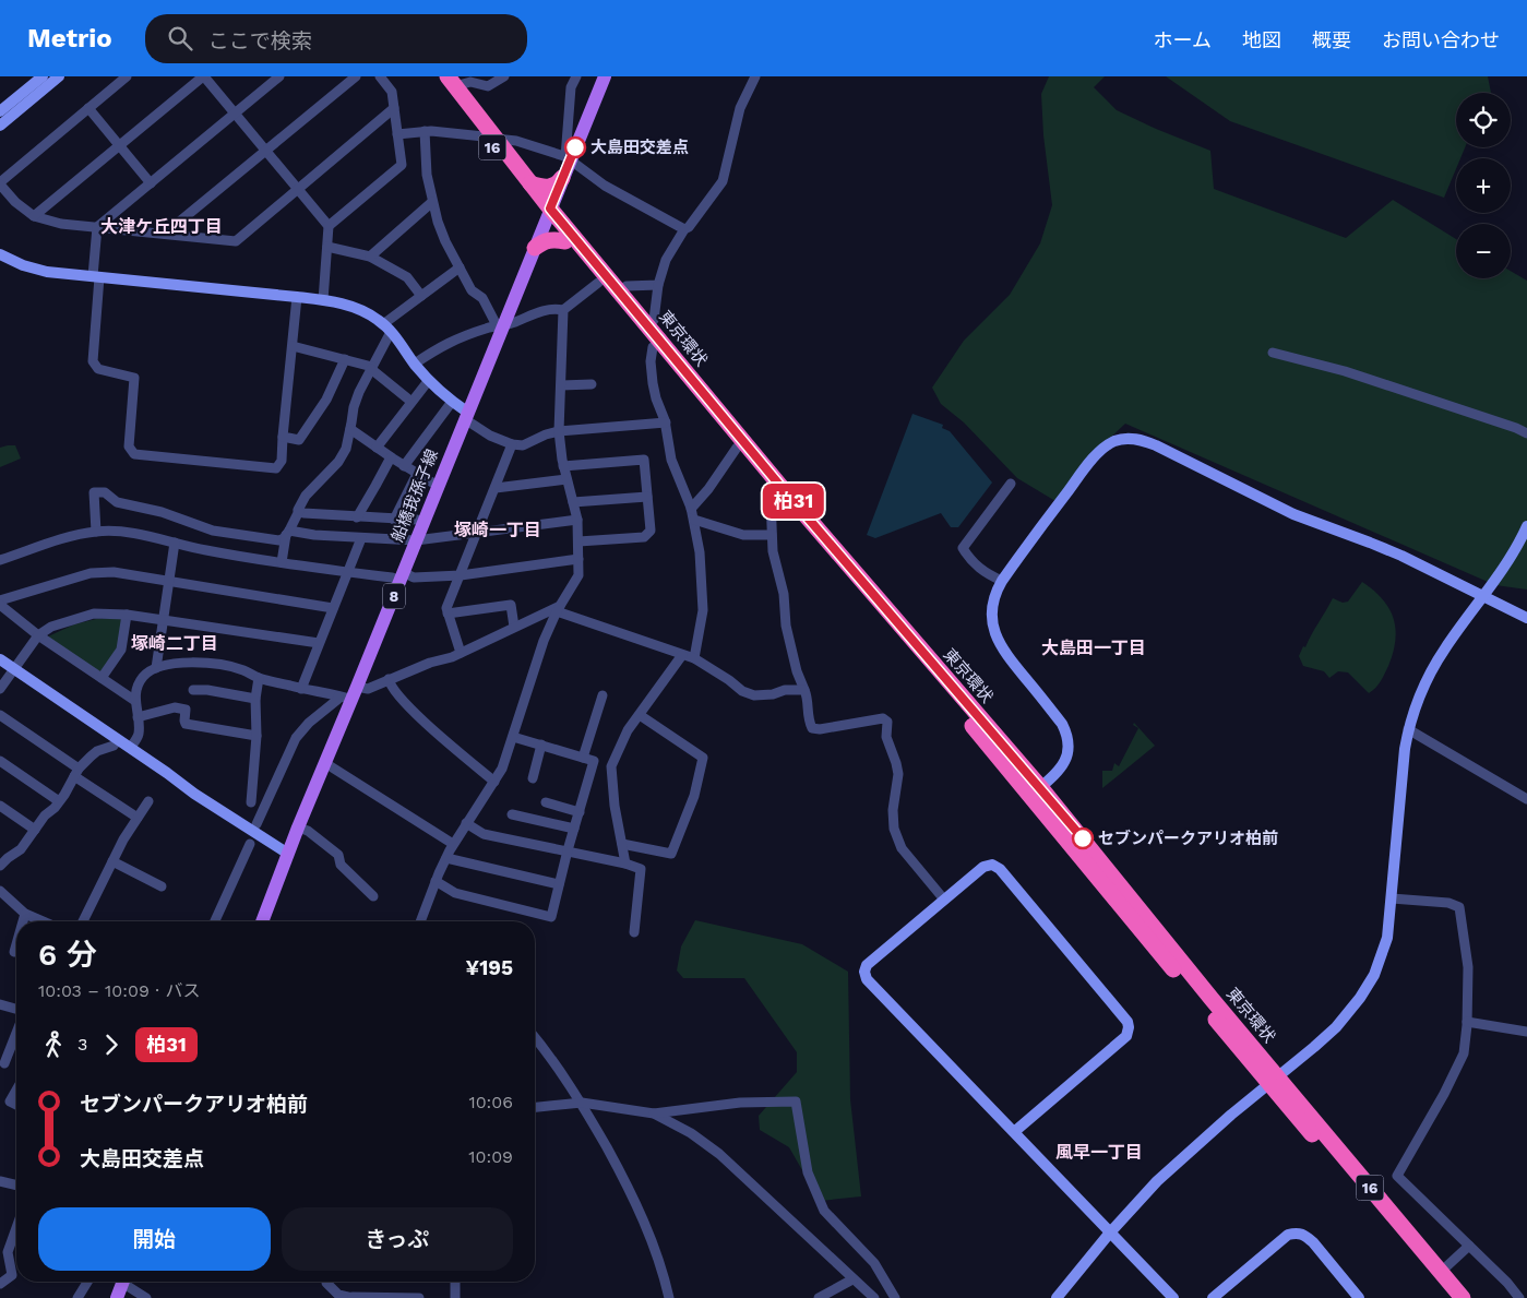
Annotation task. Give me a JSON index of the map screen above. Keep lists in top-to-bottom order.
{
  "streets": {
    "highway": ["16", "東京環状"],
    "main road": ["船橋我孫子線", "8"]
  },
  "crossings": [
    ["東京環状", "船橋我孫子線"]
  ],
  "districts": [
    "大津ケ丘四丁目",
    "塚崎一丁目",
    "塚崎二丁目",
    "大島田一丁目",
    "風早一丁目"
  ],
  "places": ["大島田交差点", "セブンパークアリオ柏前"],
  "lines": ["bus line 柏31"],
  "page": {
    "header": "Metrio",
    "search": "ここで検索",
    "nav": [
      "ホーム",
      "地図",
      "概要",
      "お問い合わせ"
    ],
    "on_map": "柏31",
    "map_buttons": ["+", "−"],
    "heading": ["6 分", "10:03 – 10:09 · バス", "¥195"],
    "legs": ["3", "柏31"],
    "list": [
      {
        "name": "セブンパークアリオ柏前",
        "value": "10:06"
      },
      {
        "name": "大島田交差点",
        "value": "10:09"
      }
    ],
    "buttons": ["開始", "きっぷ"]
  }
}
